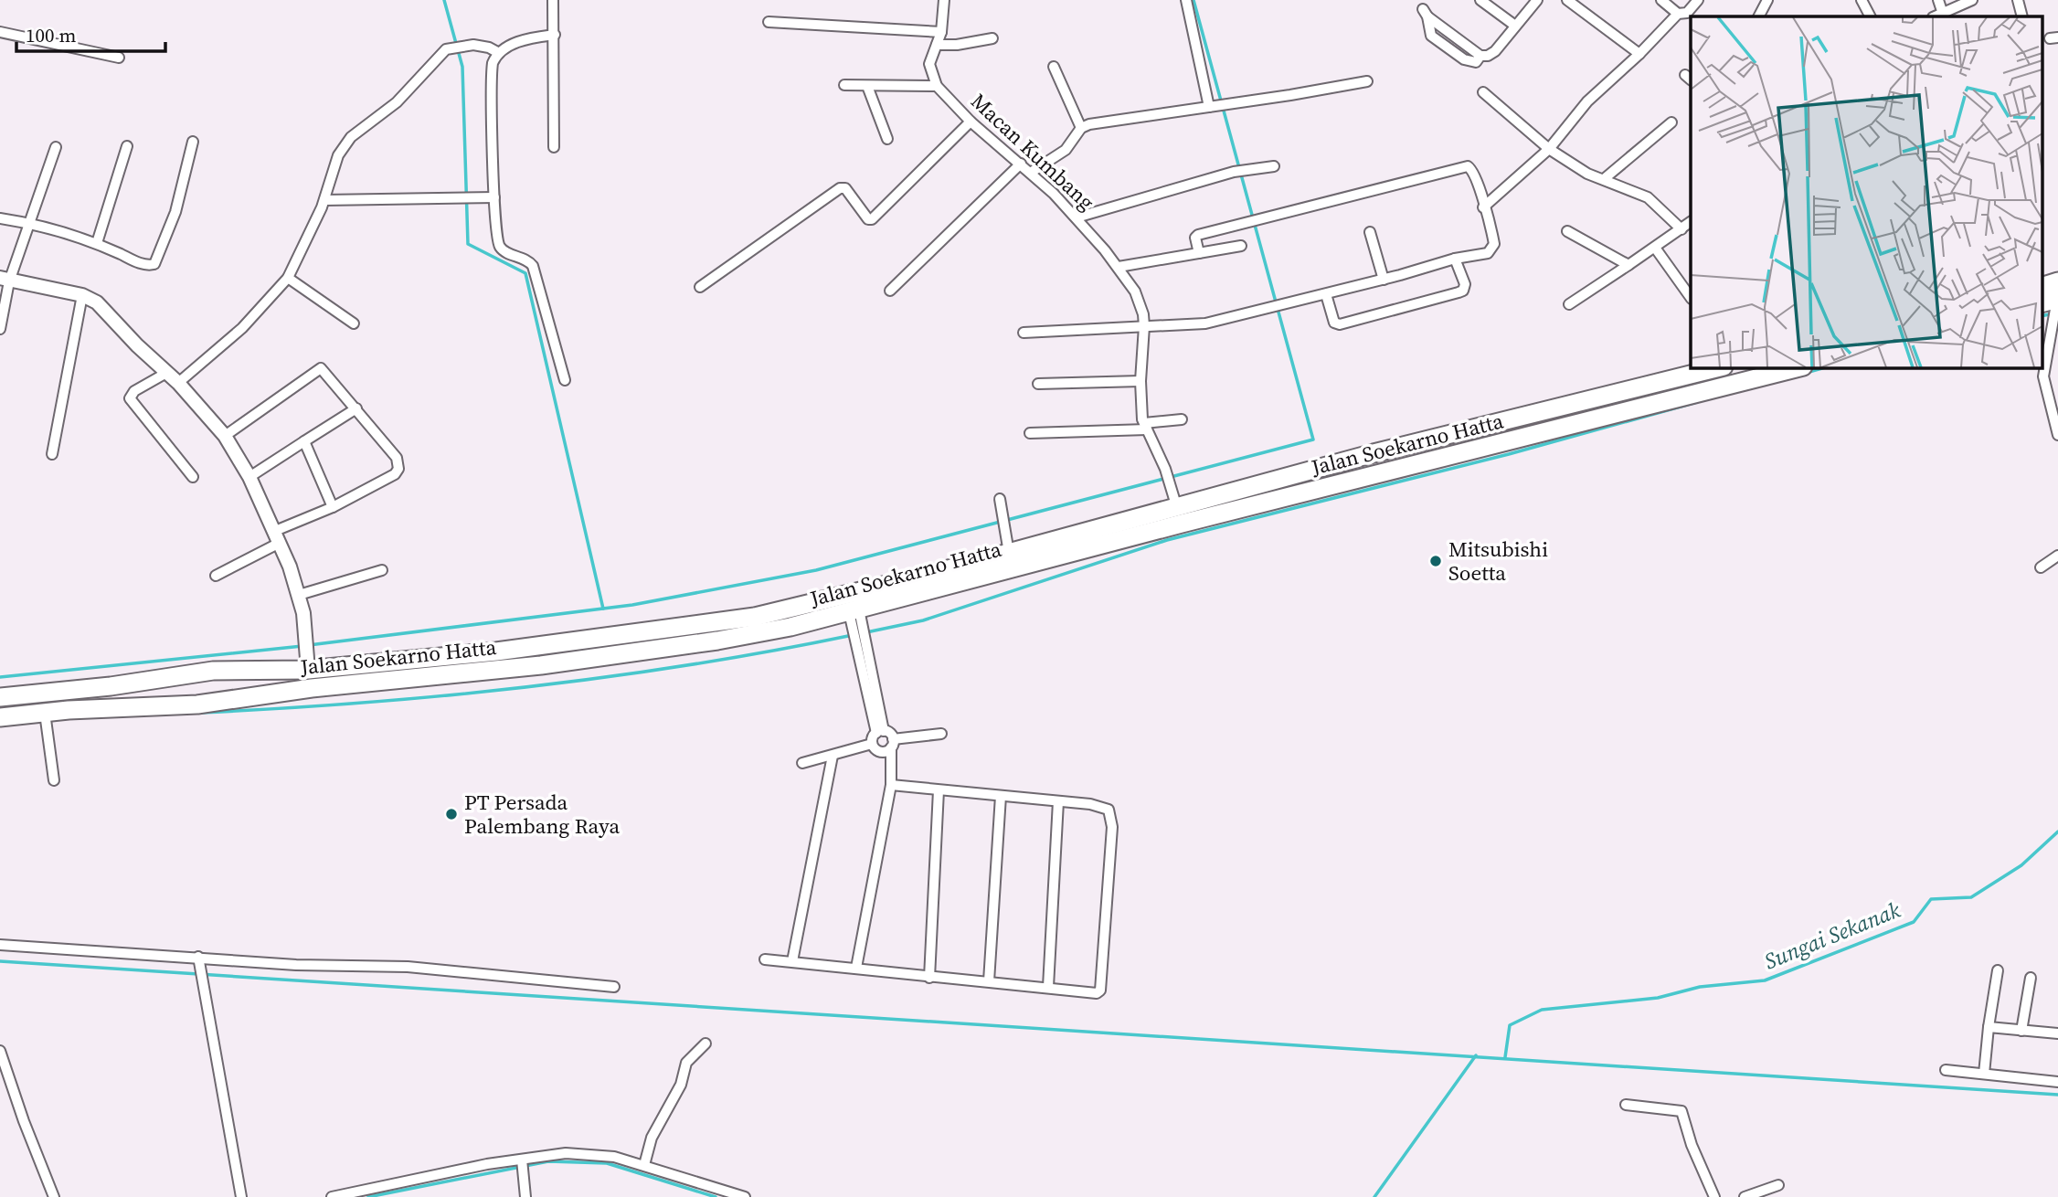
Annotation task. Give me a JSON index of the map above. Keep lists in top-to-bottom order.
{
  "streets": {
    "highway": ["Jalan Soekarno Hatta"],
    "street": ["Macan Kumbang"]
  },
  "crossings": [
    ["Macan Kumbang", "Jalan Soekarno Hatta"]
  ],
  "water": ["Sungai Sekanak"],
  "places": ["Mitsubishi Soetta", "PT Persada Palembang Raya"],
  "scale_bar": "100 m"
}
